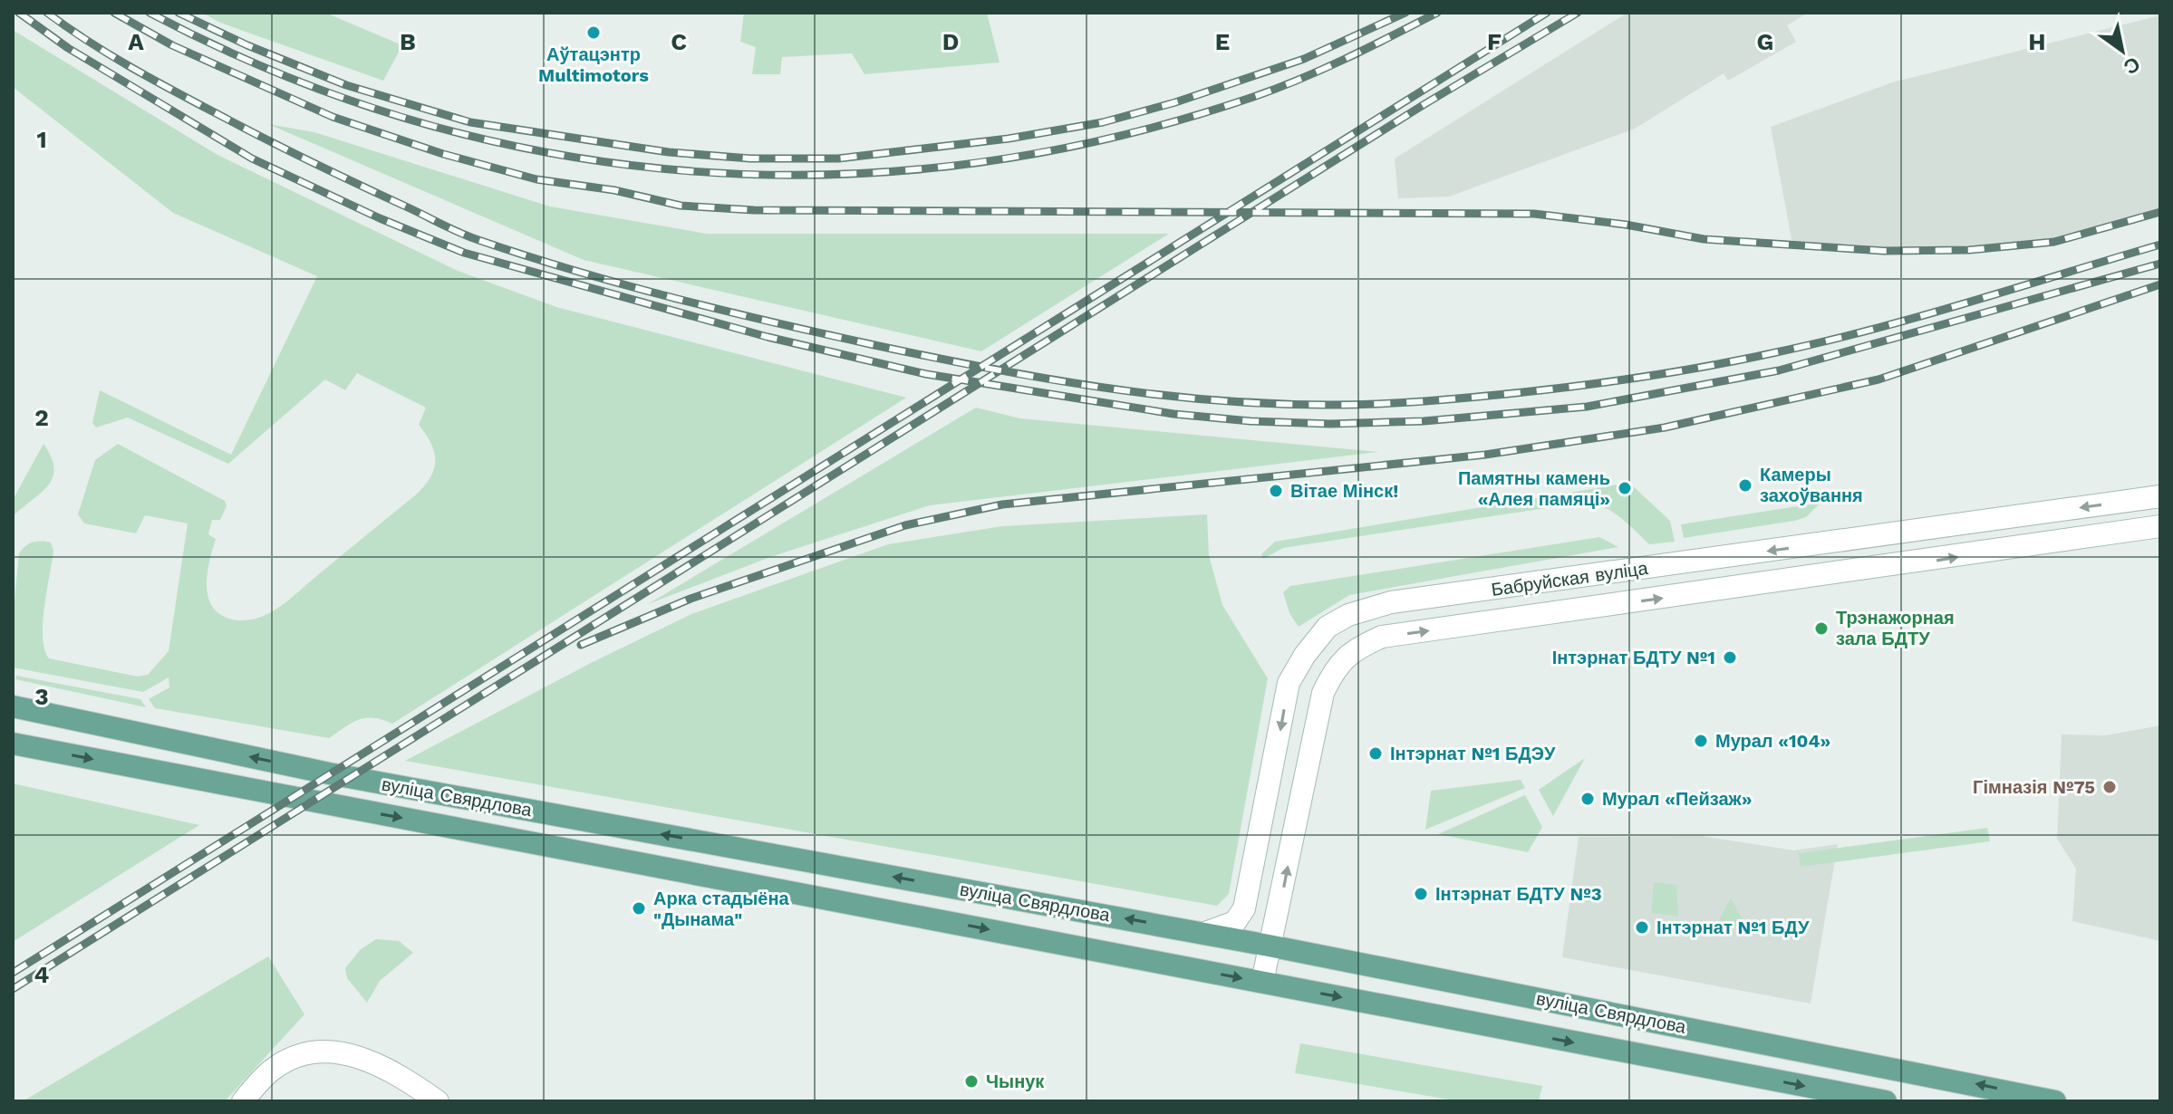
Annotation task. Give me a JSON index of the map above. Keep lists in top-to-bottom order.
{
  "streets": {
    "main road": ["Бабруйская вуліца", "вуліца Свярдлова"]
  },
  "crossings": [
    ["Бабруйская вуліца", "вуліца Свярдлова"]
  ],
  "places": [
    "Аўтацэнтр Multimotors",
    "Камеры захоўвання",
    "Памятны камень «Алея памяці»",
    "Вітае Мінск!",
    "Трэнажорная зала БДТУ",
    "Інтэрнат БДТУ №1",
    "Мурал «104»",
    "Інтэрнат №1 БДЭУ",
    "Гімназія №75",
    "Мурал «Пейзаж»",
    "Інтэрнат БДТУ №3",
    "Арка стадыёна \"Дынама\"",
    "Інтэрнат №1 БДУ",
    "Чынук"
  ],
  "north": "bottom right",
  "grid": {
    "columns": [
      "A",
      "B",
      "C",
      "D",
      "E",
      "F",
      "G",
      "H"
    ],
    "rows": [
      "1",
      "2",
      "3",
      "4"
    ]
  }
}
